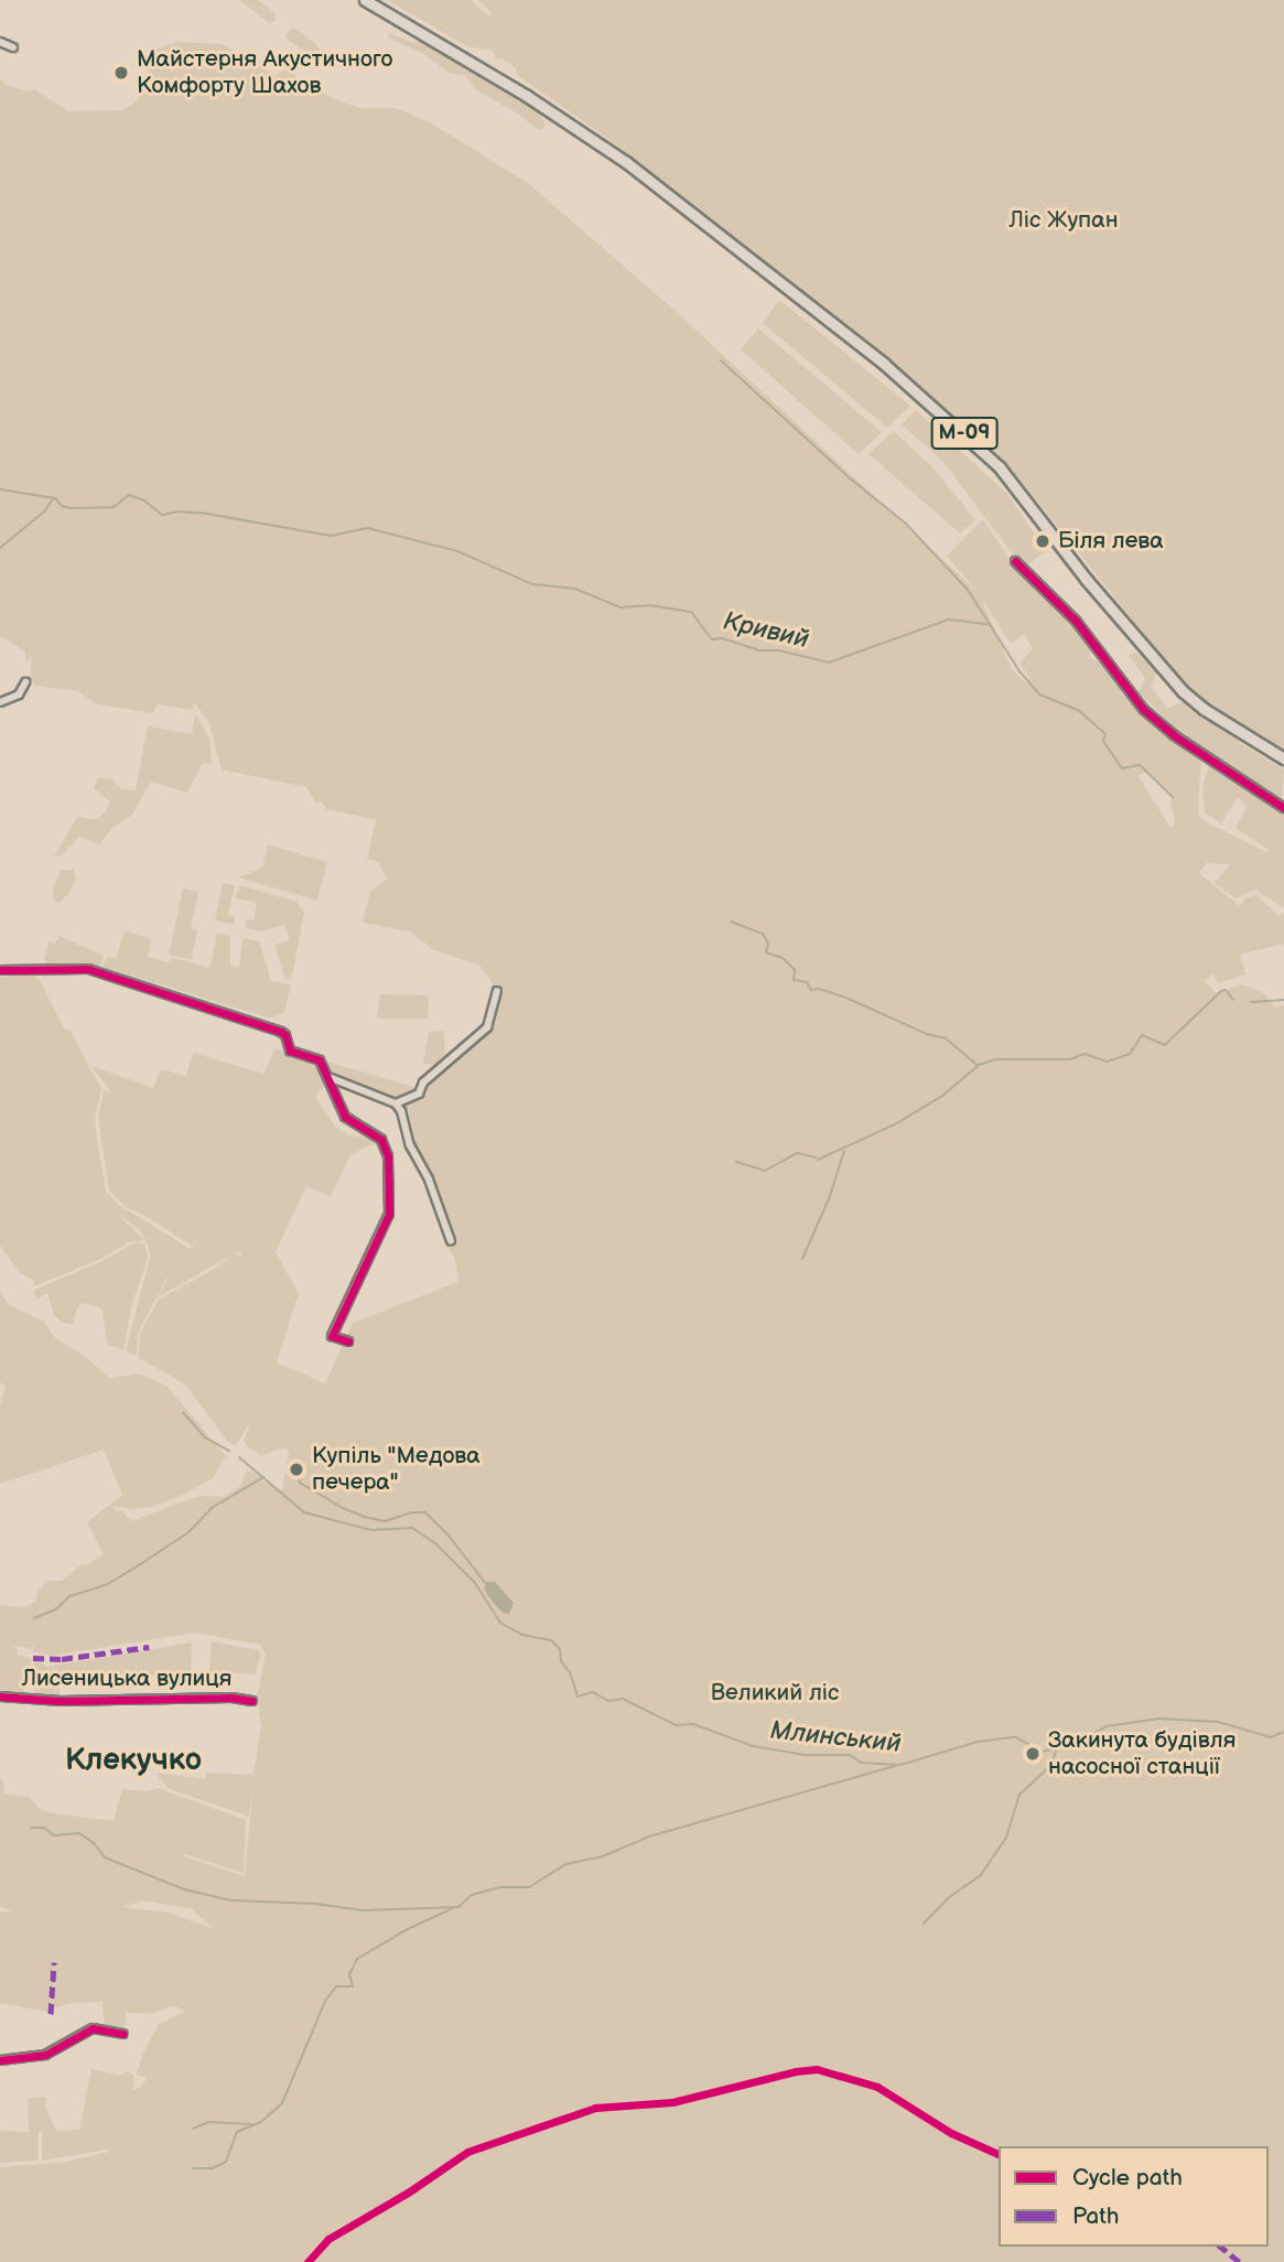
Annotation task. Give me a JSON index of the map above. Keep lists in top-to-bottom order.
{
  "streets": {
    "main road": ["М-09"],
    "street": ["Лисеницька вулиця"]
  },
  "districts": ["Клекучко"],
  "water": ["Кривий", "Млинський"],
  "parks": ["Ліс Жупан", "Великий ліс"],
  "places": [
    "Майстерня Акустичного Комфорту Шахов",
    "Бiля лева",
    "Купіль \"Медова печера\"",
    "Закинута будівля насосної станції"
  ],
  "legend": ["Cycle path", "Path"]
}
